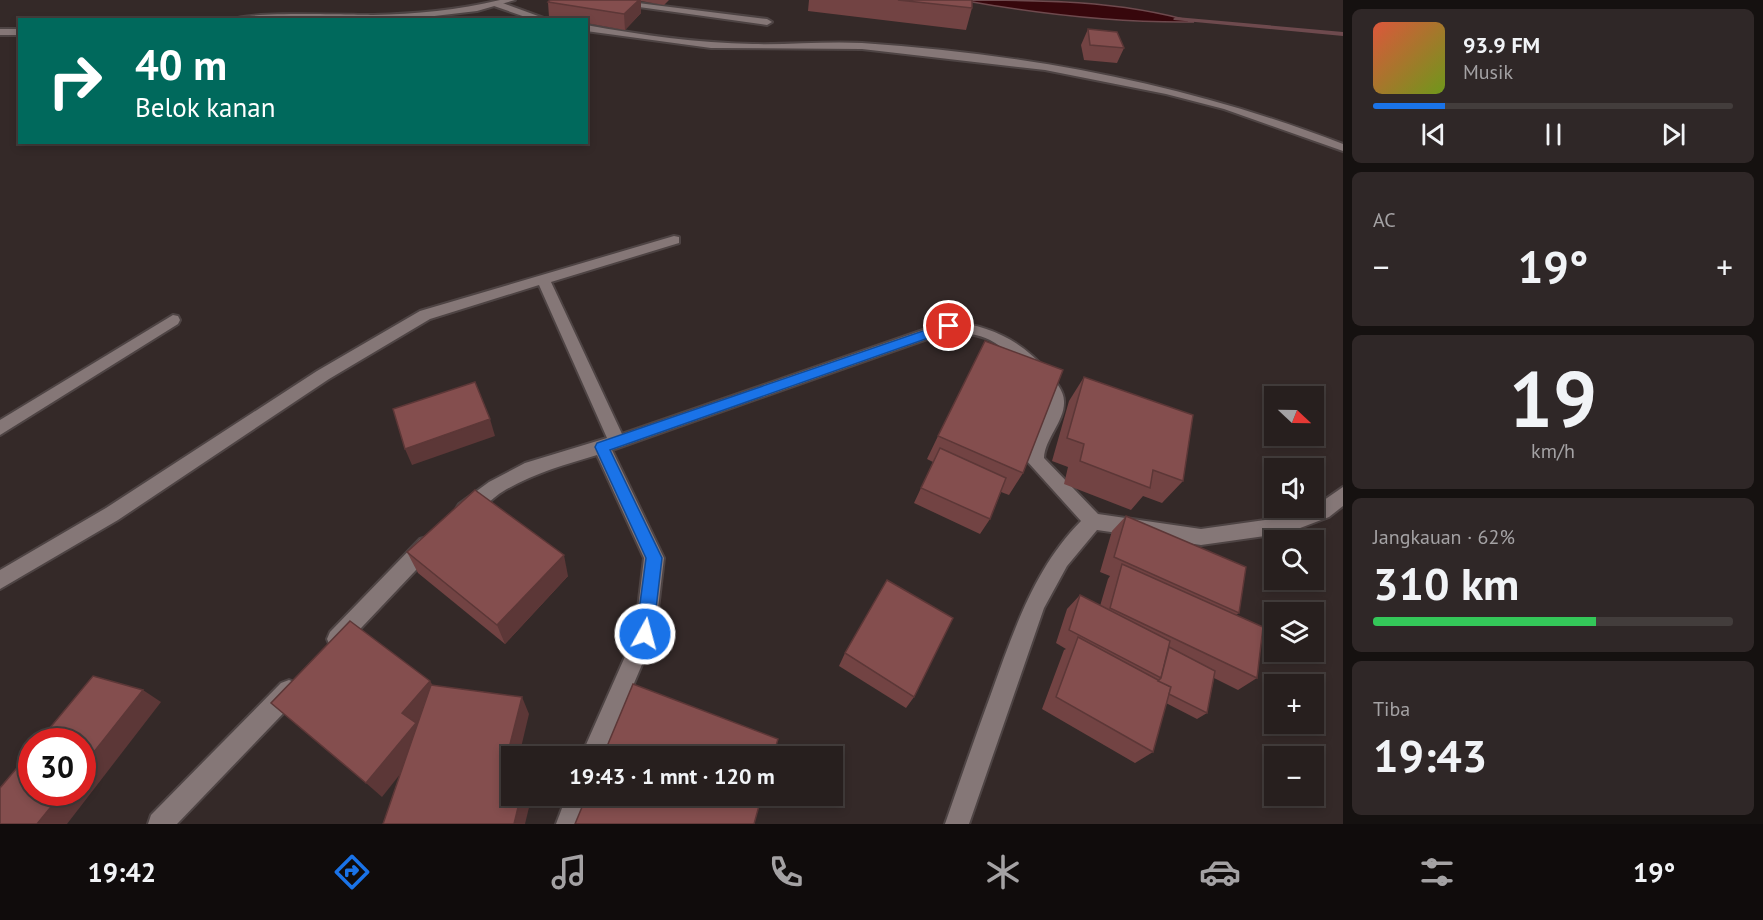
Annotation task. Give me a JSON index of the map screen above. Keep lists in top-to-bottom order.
{
  "north": "right",
  "page": {
    "turn": ["40 m", "Belok kanan"],
    "song": ["93.9 FM", "Musik"],
    "tile": [
      "AC",
      ["19", "km/h"],
      ["Jangkauan · 62%", "310 km"],
      ["Tiba", "19:43"]
    ],
    "heat": ["−", "19°", "+"],
    "map_buttons": ["+", "−"],
    "limit": "30",
    "trip": "19:43 · 1 mnt · 120 m",
    "tabs": ["19:42", "19°"]
  }
}
